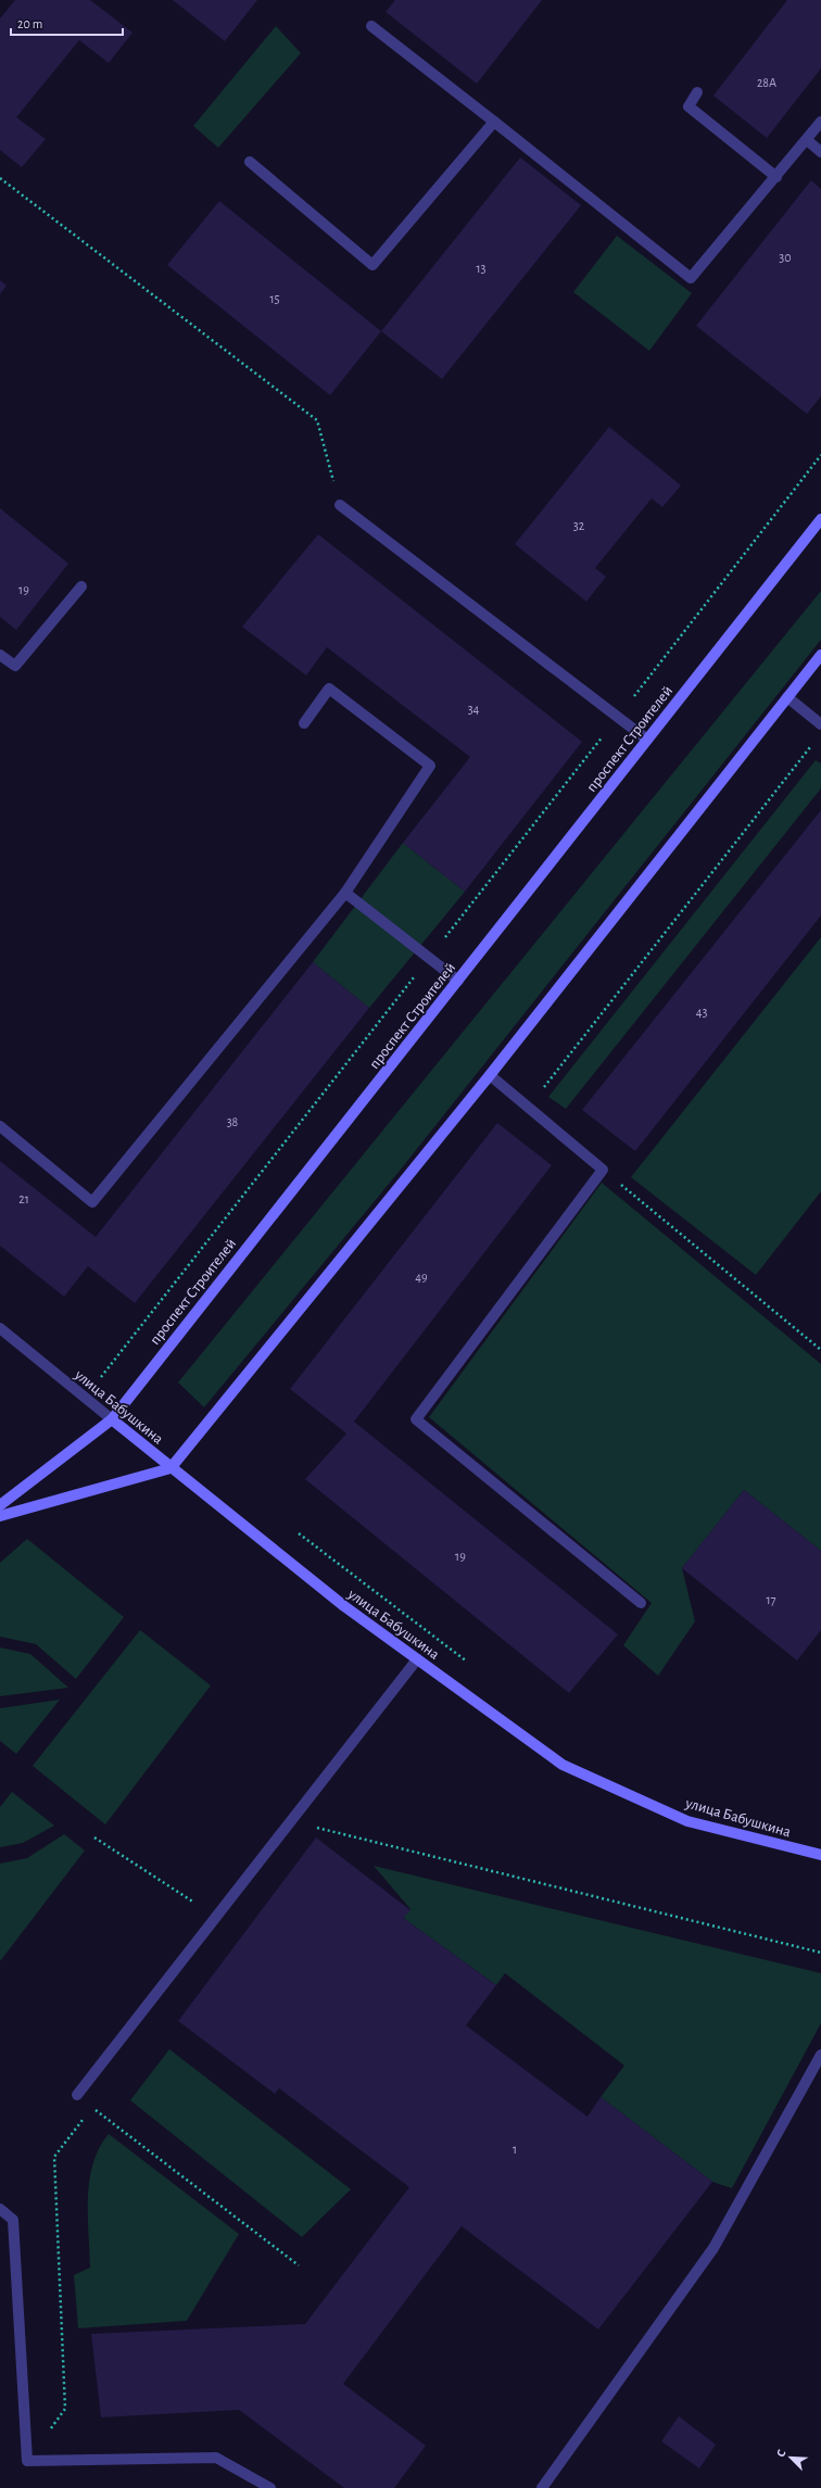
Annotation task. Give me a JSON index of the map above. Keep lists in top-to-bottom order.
{
  "streets": {
    "main road": ["проспект Строителей", "улица Бабушкина"]
  },
  "crossings": [
    ["проспект Строителей", "улица Бабушкина"]
  ],
  "house_numbers": [
    "28А",
    "30",
    "13",
    "15",
    "32",
    "19",
    "34",
    "43",
    "38",
    "21",
    "49",
    "19",
    "17",
    "1"
  ],
  "scale_bar": "20 m",
  "north": "top left"
}
